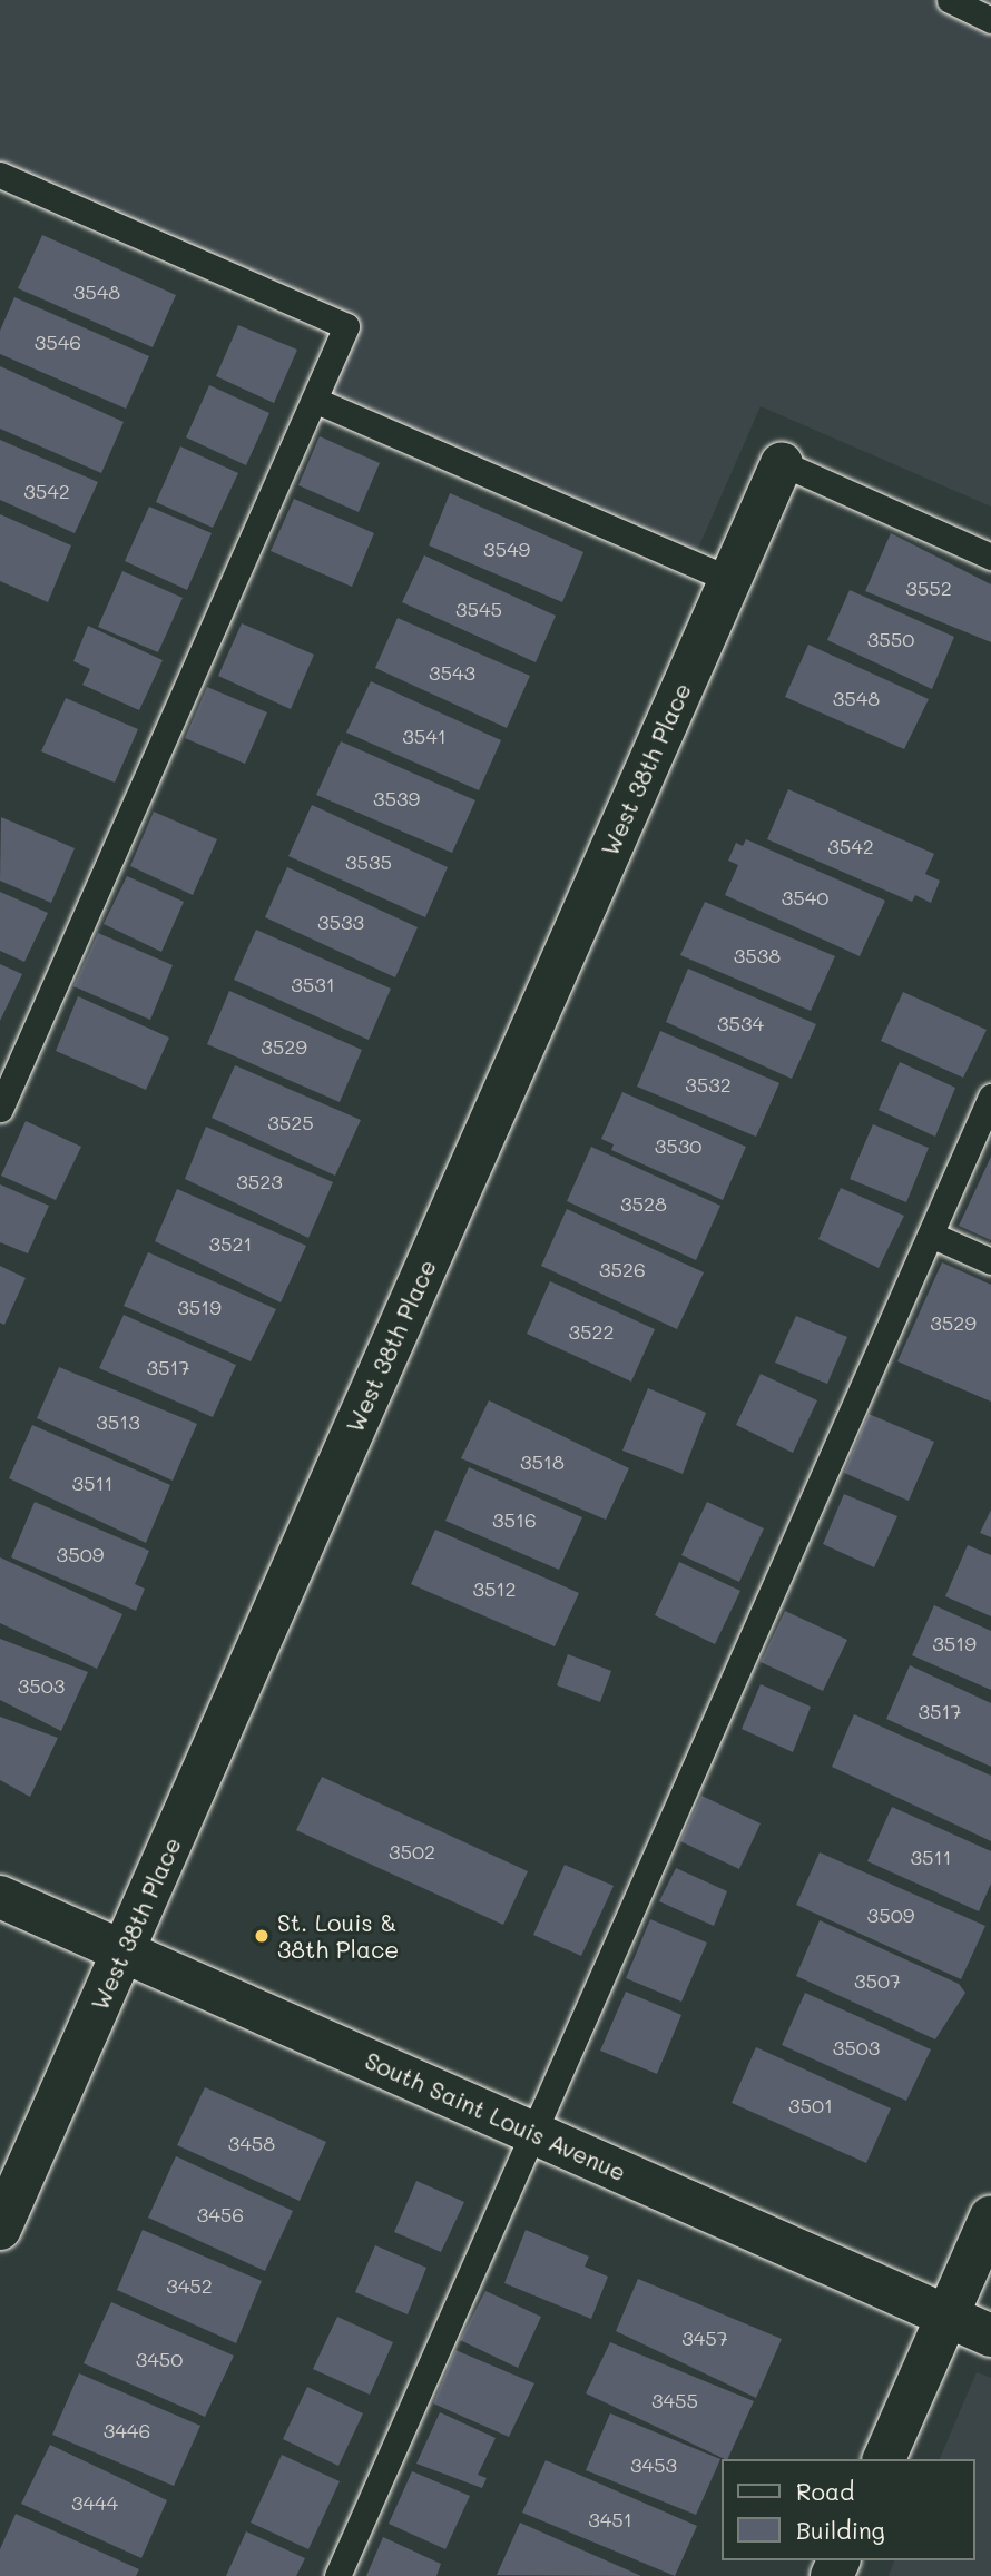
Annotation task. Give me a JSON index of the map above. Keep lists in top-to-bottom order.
{
  "streets": {
    "street": ["West 38th Place", "South Saint Louis Avenue"]
  },
  "crossings": [
    ["West 38th Place", "South Saint Louis Avenue"]
  ],
  "places": ["St. Louis & 38th Place"],
  "house_numbers": [
    "3548",
    "3546",
    "3542",
    "3549",
    "3552",
    "3545",
    "3550",
    "3543",
    "3548",
    "3541",
    "3539",
    "3542",
    "3535",
    "3540",
    "3533",
    "3538",
    "3531",
    "3534",
    "3529",
    "3532",
    "3525",
    "3530",
    "3523",
    "3528",
    "3521",
    "3526",
    "3519",
    "3529",
    "3522",
    "3517",
    "3513",
    "3518",
    "3511",
    "3516",
    "3509",
    "3512",
    "3519",
    "3503",
    "3517",
    "3502",
    "3511",
    "3509",
    "3507",
    "3503",
    "3501",
    "3458",
    "3456",
    "3452",
    "3457",
    "3450",
    "3455",
    "3446",
    "3453",
    "3444",
    "3451"
  ],
  "legend": ["Road", "Building"]
}
